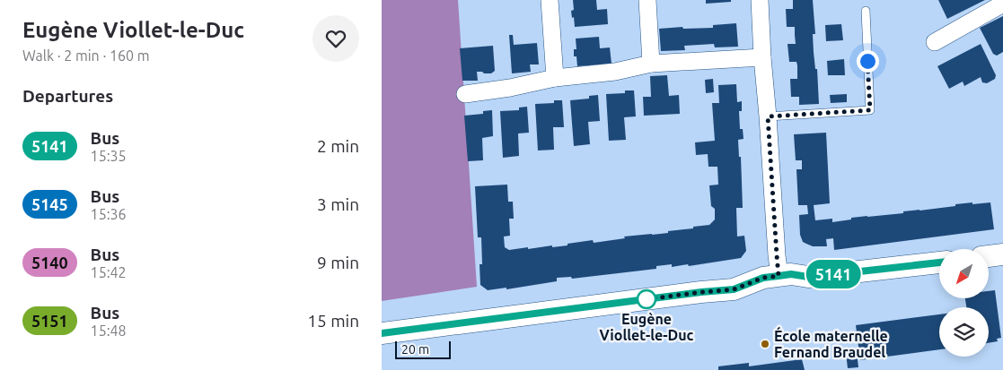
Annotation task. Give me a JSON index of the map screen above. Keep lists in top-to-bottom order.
{
  "places": ["Eugène Viollet-le-Duc", "École maternelle Fernand Braudel"],
  "lines": ["bus line 5141"],
  "scale_bar": "20 m",
  "north": "bottom left",
  "page": {
    "heading": [
      ["Eugène Viollet-le-Duc", "Walk · 2 min · 160 m"],
      "Departures"
    ],
    "on_map": "5141",
    "list": [
      {
        "mark": "5141",
        "name": "Bus",
        "note": "15:35",
        "value": "2 min"
      },
      {
        "mark": "5145",
        "name": "Bus",
        "note": "15:36",
        "value": "3 min"
      },
      {
        "mark": "5140",
        "name": "Bus",
        "note": "15:42",
        "value": "9 min"
      },
      {
        "mark": "5151",
        "name": "Bus",
        "note": "15:48",
        "value": "15 min"
      }
    ],
    "scale": "20 m"
  }
}
